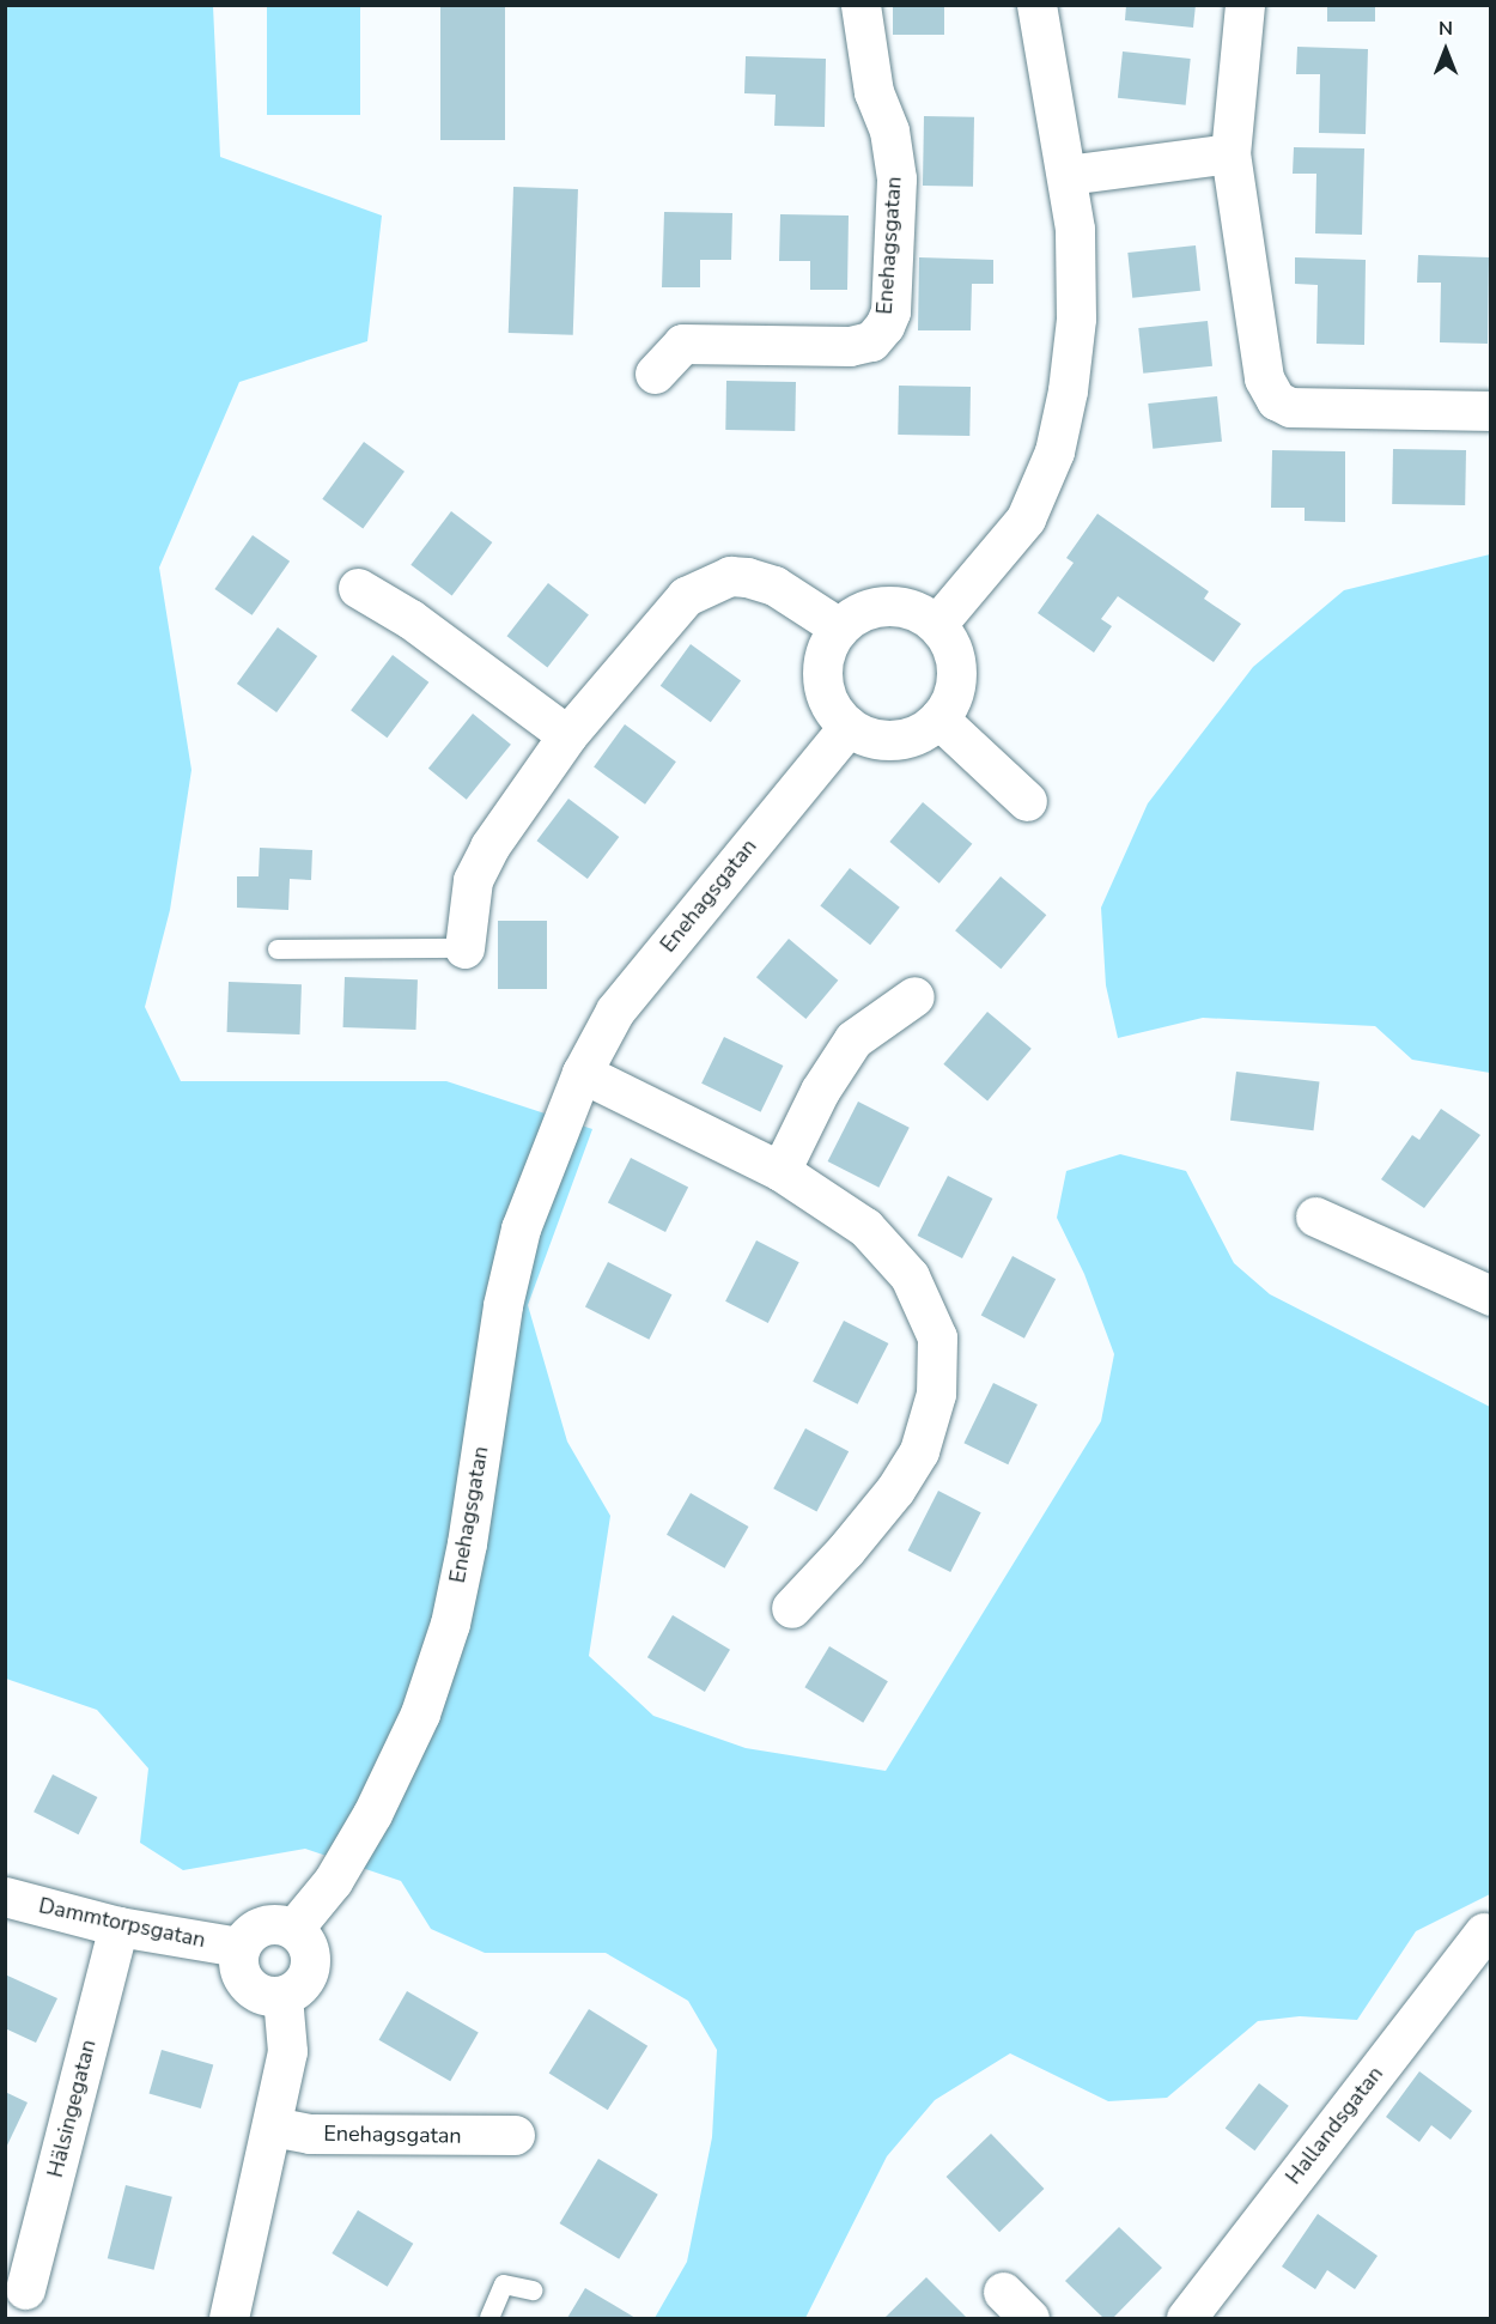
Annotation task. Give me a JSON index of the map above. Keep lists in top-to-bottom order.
{
  "streets": {
    "street": [
      "Enehagsgatan",
      "Dammtorpsgatan",
      "Hälsingegatan",
      "Hallandsgatan"
    ]
  },
  "crossings": [
    ["Enehagsgatan", "Dammtorpsgatan"],
    ["Dammtorpsgatan", "Hälsingegatan"]
  ],
  "north": "top"
}
